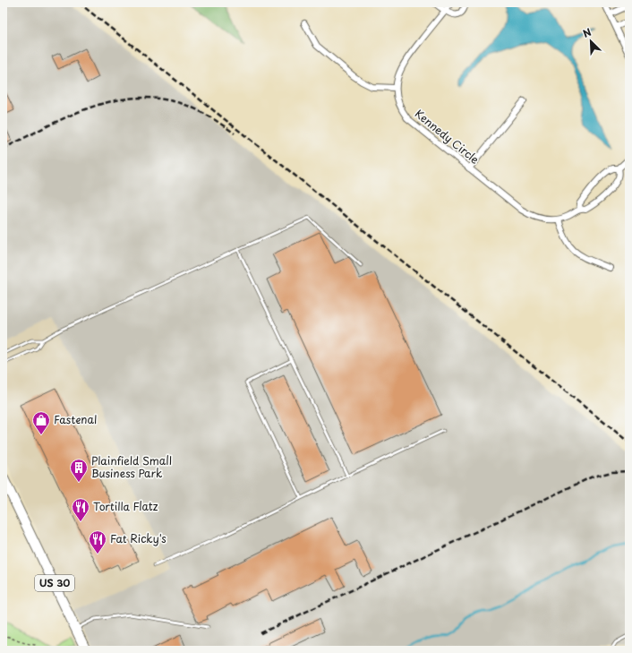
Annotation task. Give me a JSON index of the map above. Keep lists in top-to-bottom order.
{
  "streets": {
    "main road": ["US 30"],
    "street": ["Kennedy Circle"]
  },
  "places": {
    "shop": ["Fastenal"],
    "building": ["Plainfield Small Business Park"],
    "restaurant": ["Tortilla Flatz", "Fat Ricky's"]
  },
  "north": "top left"
}
